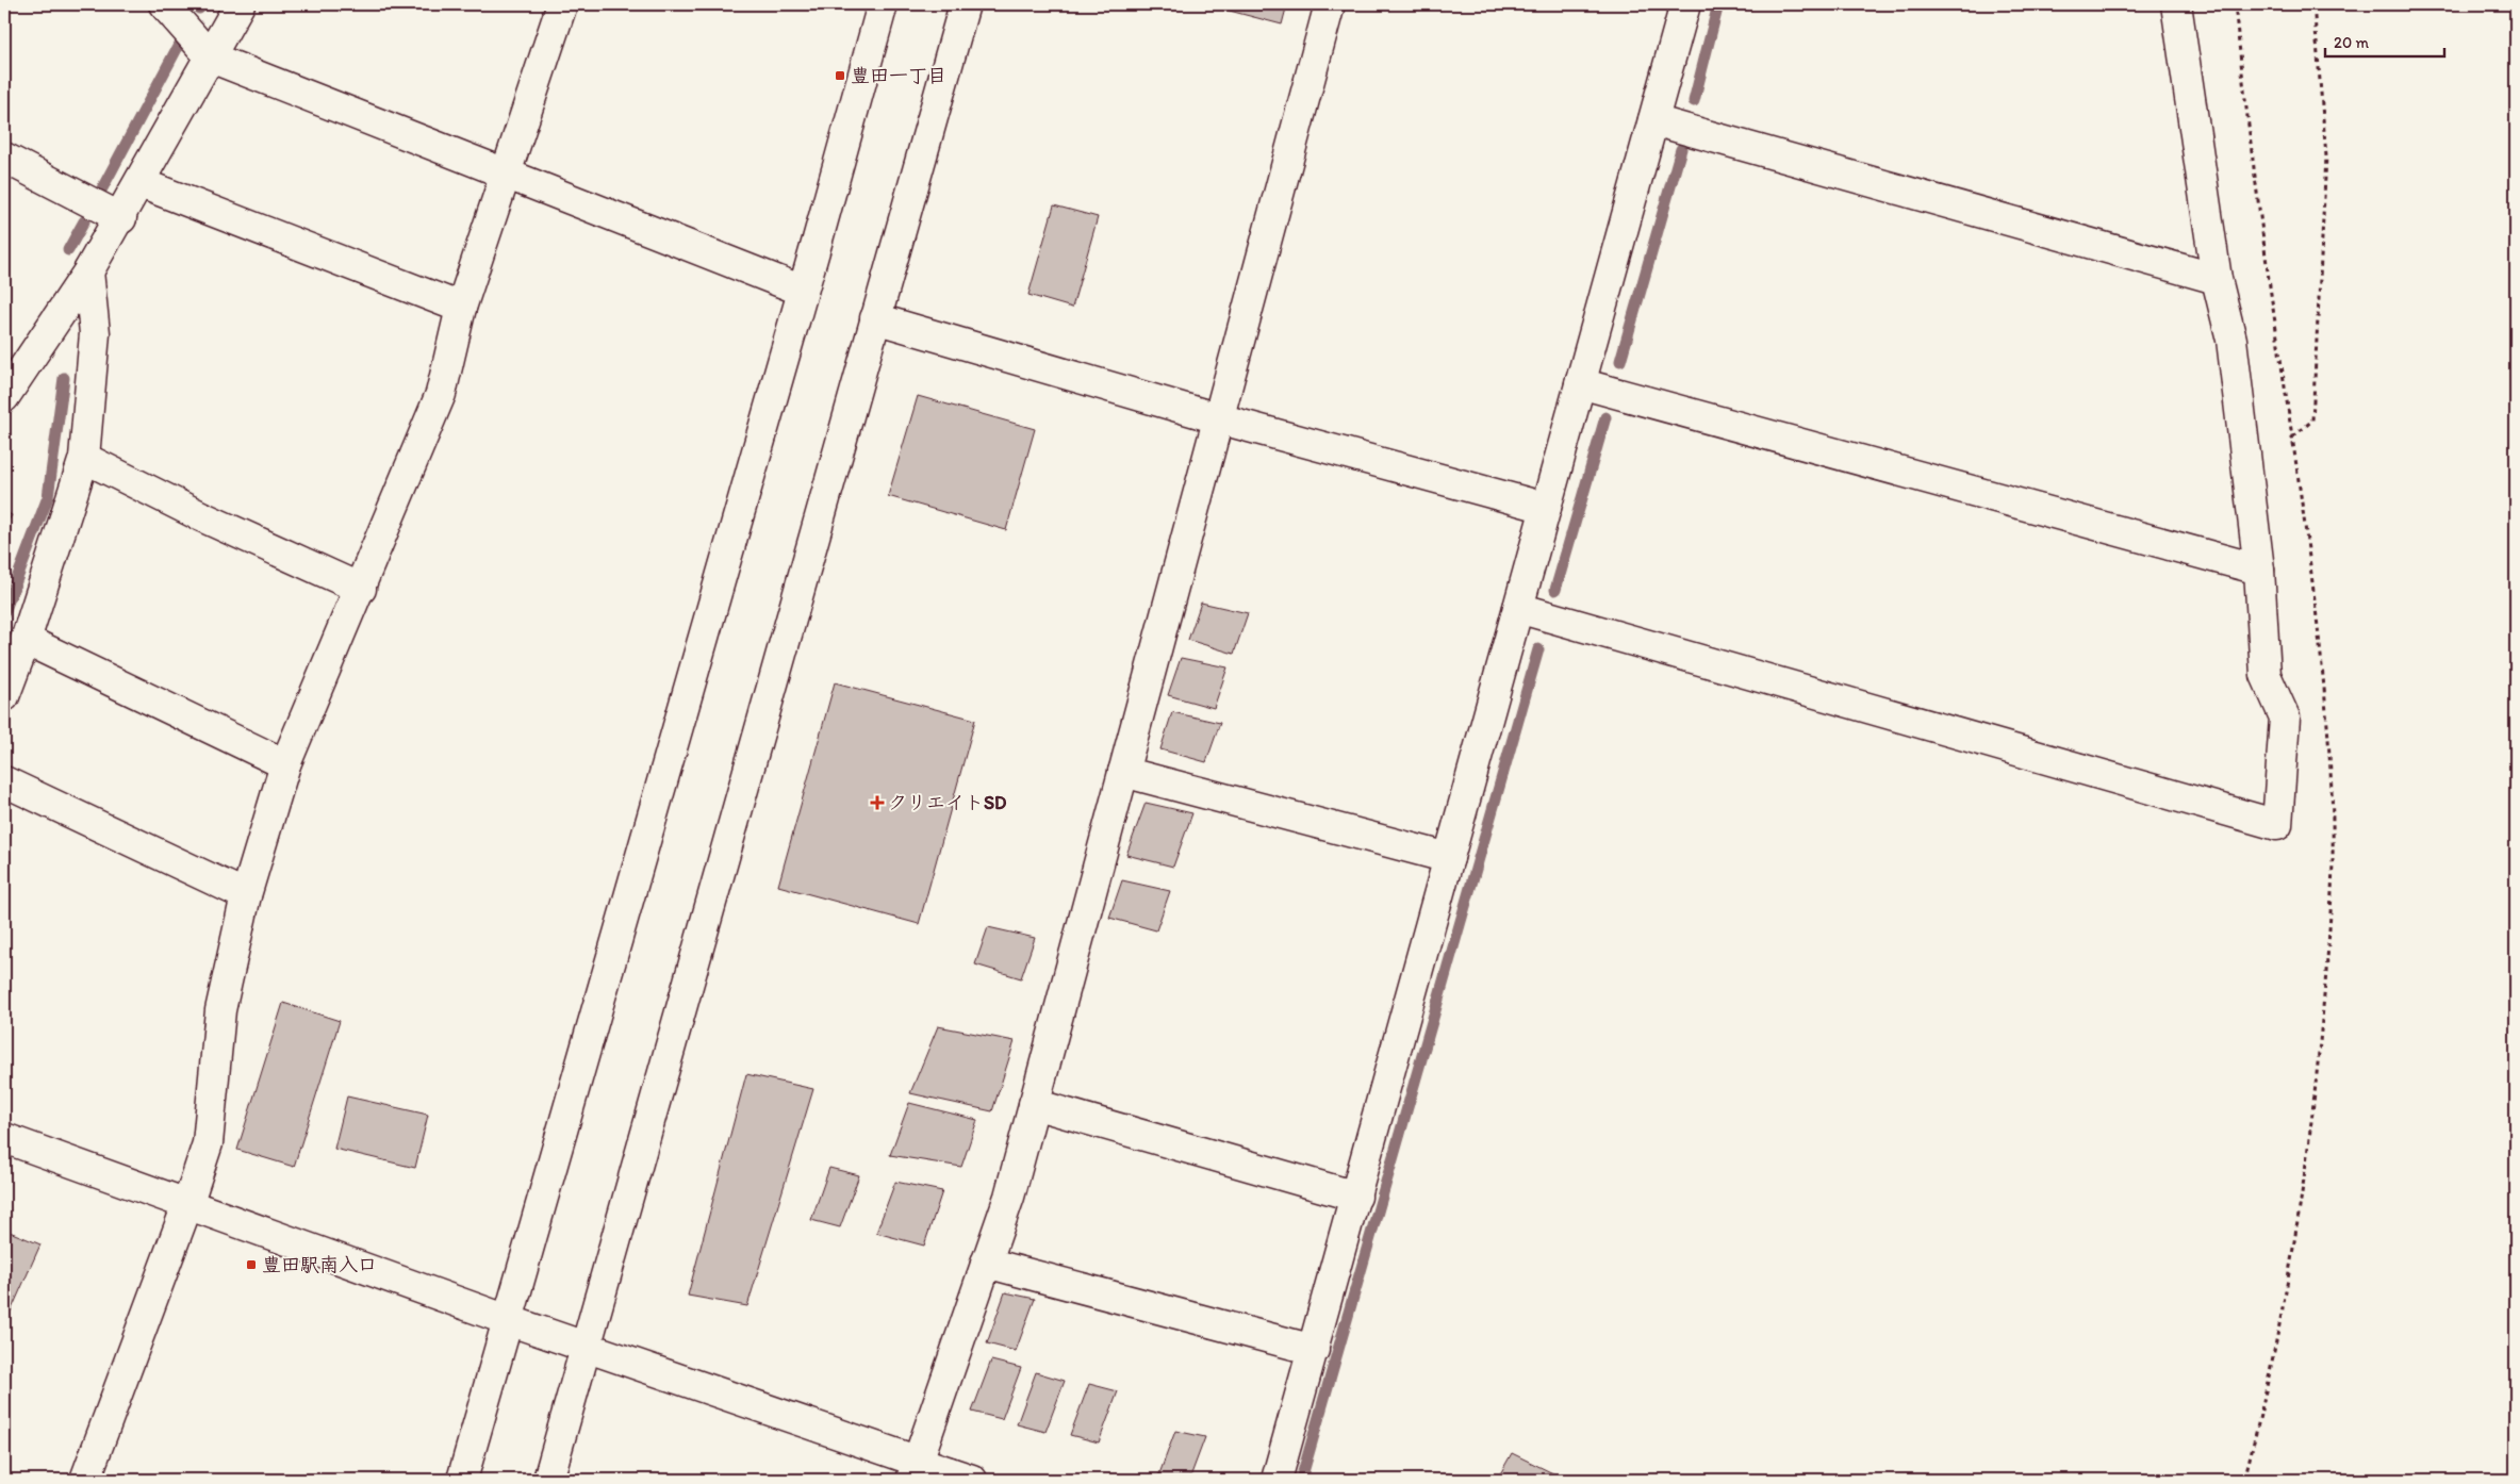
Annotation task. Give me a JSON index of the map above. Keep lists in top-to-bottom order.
{
  "places": {
    "transit": ["豊田一丁目", "豊田駅南入口"],
    "health": ["クリエイトSD"]
  },
  "scale_bar": "20 m"
}
